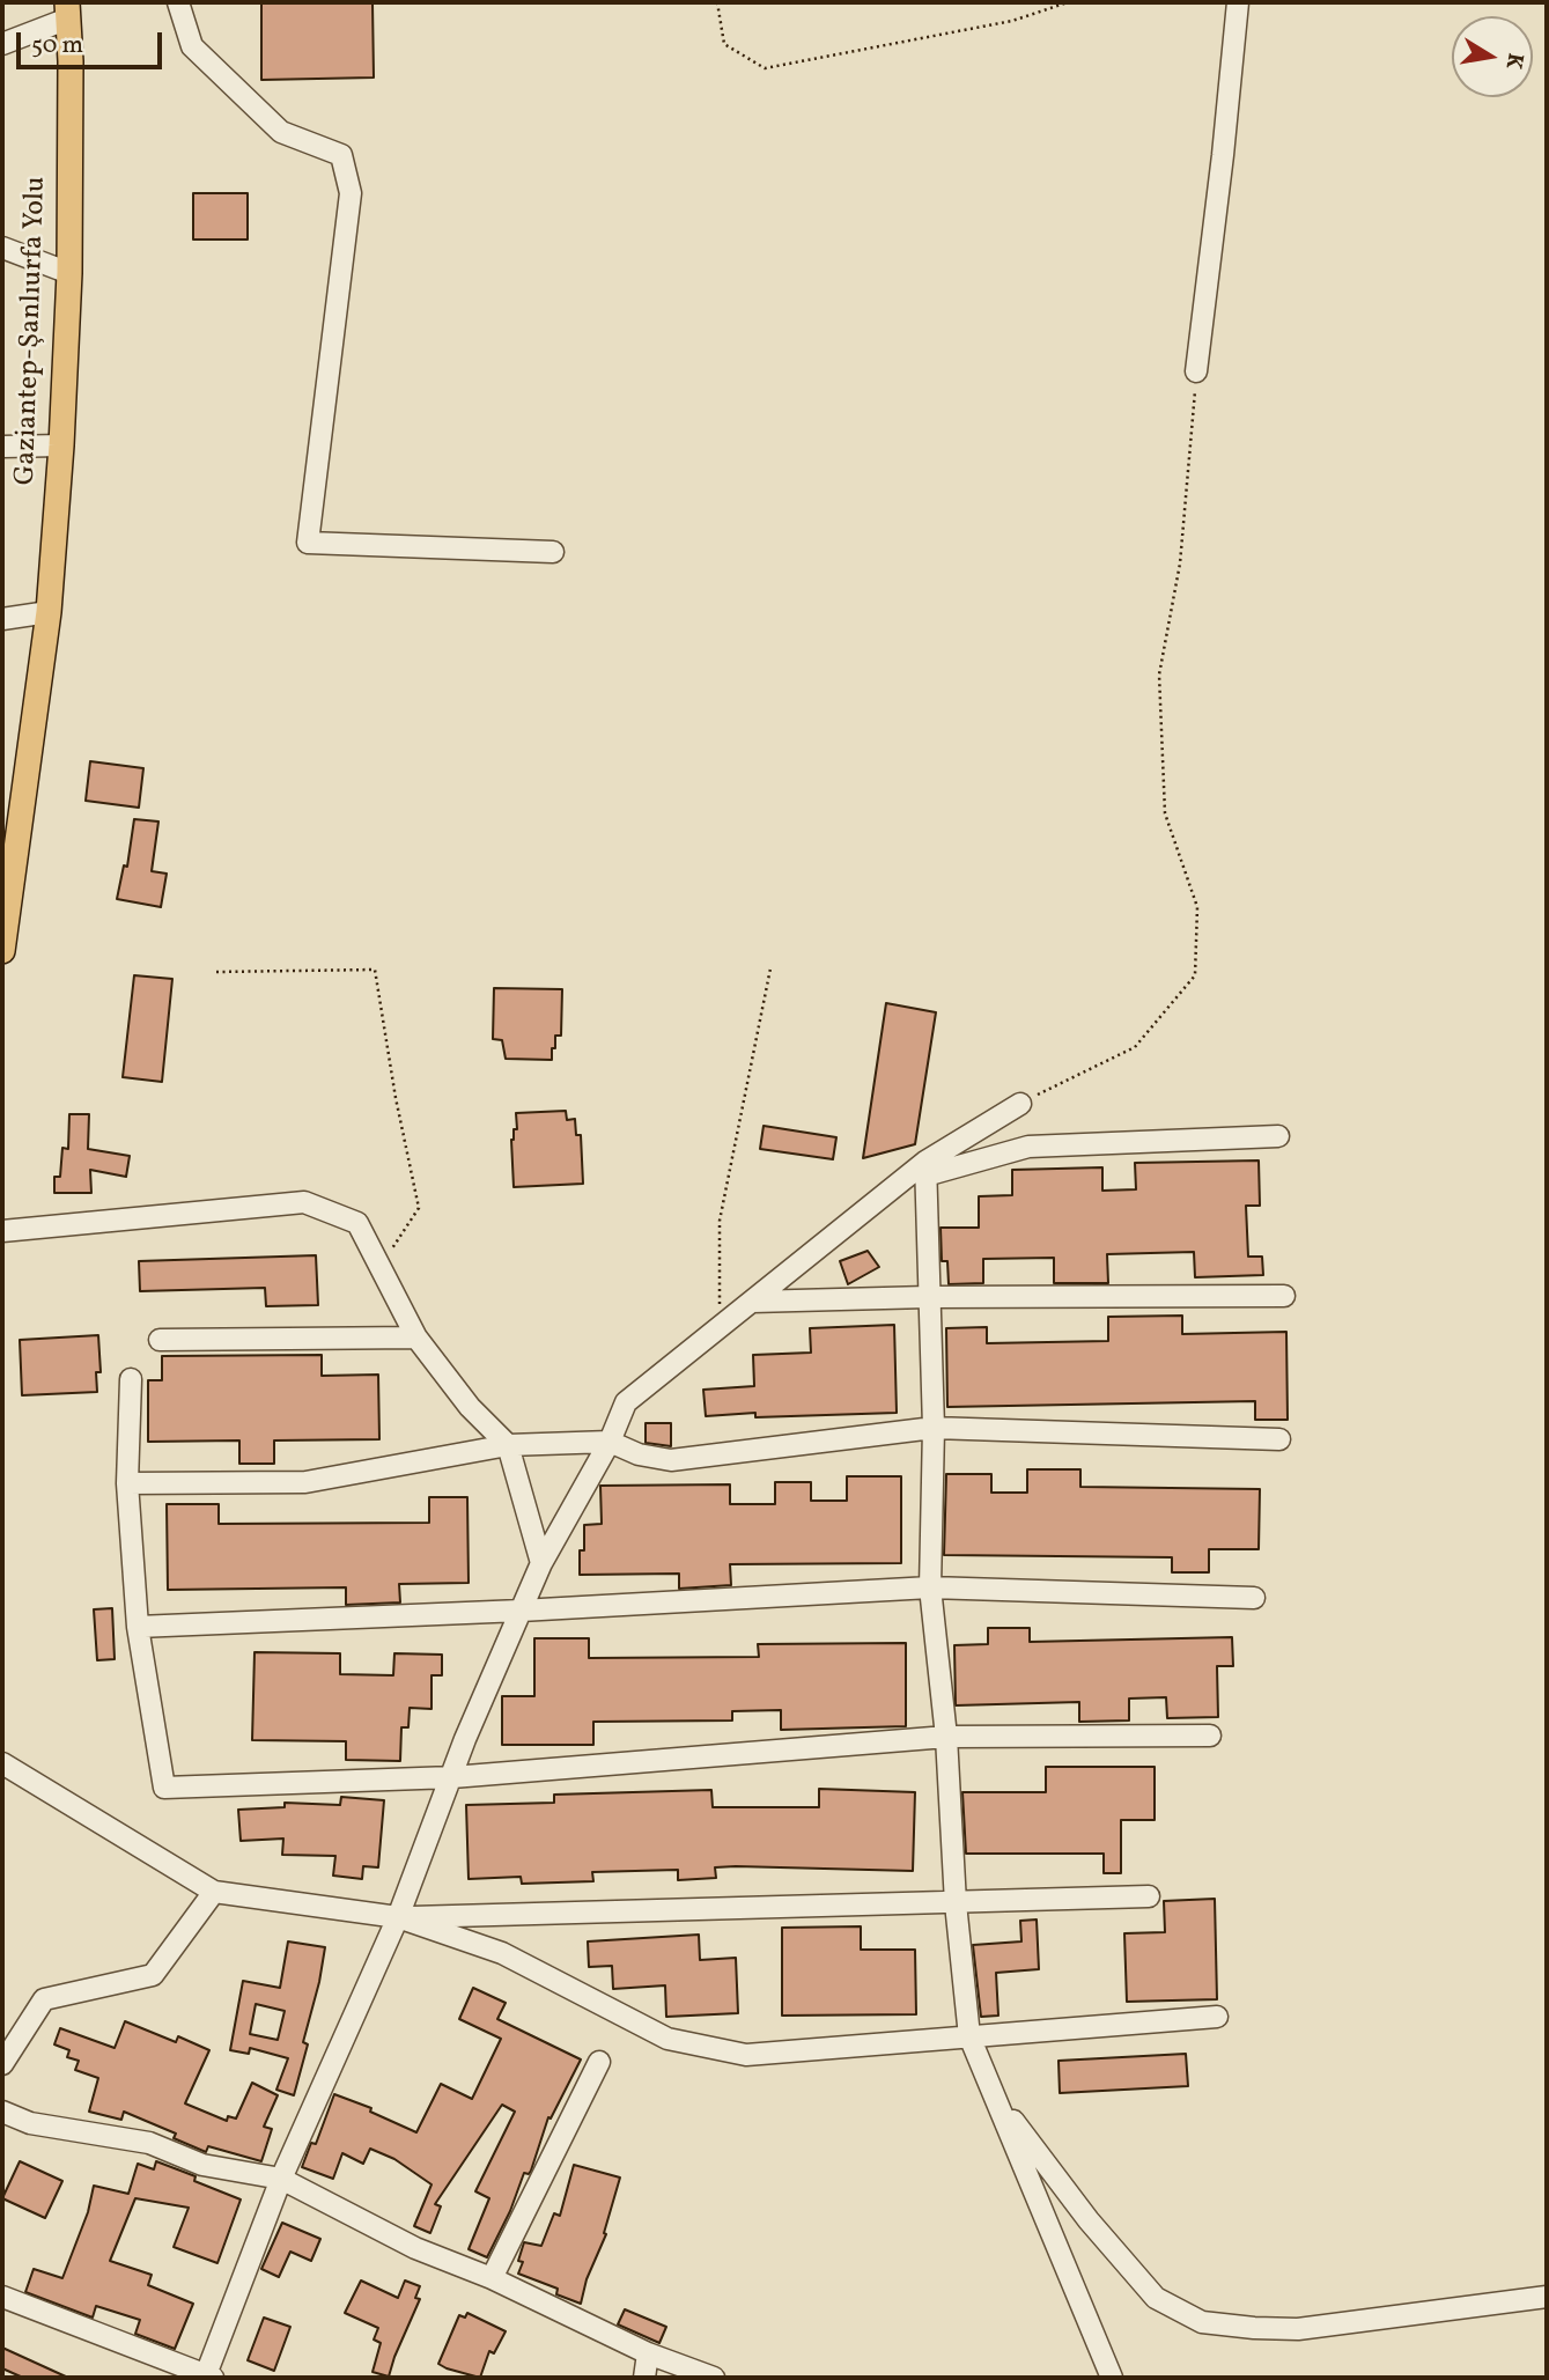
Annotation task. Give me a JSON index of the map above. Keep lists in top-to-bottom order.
{
  "streets": {
    "main road": ["Gaziantep-Şanlıurfa Yolu"]
  },
  "scale_bar": "50 m",
  "north": "right"
}
